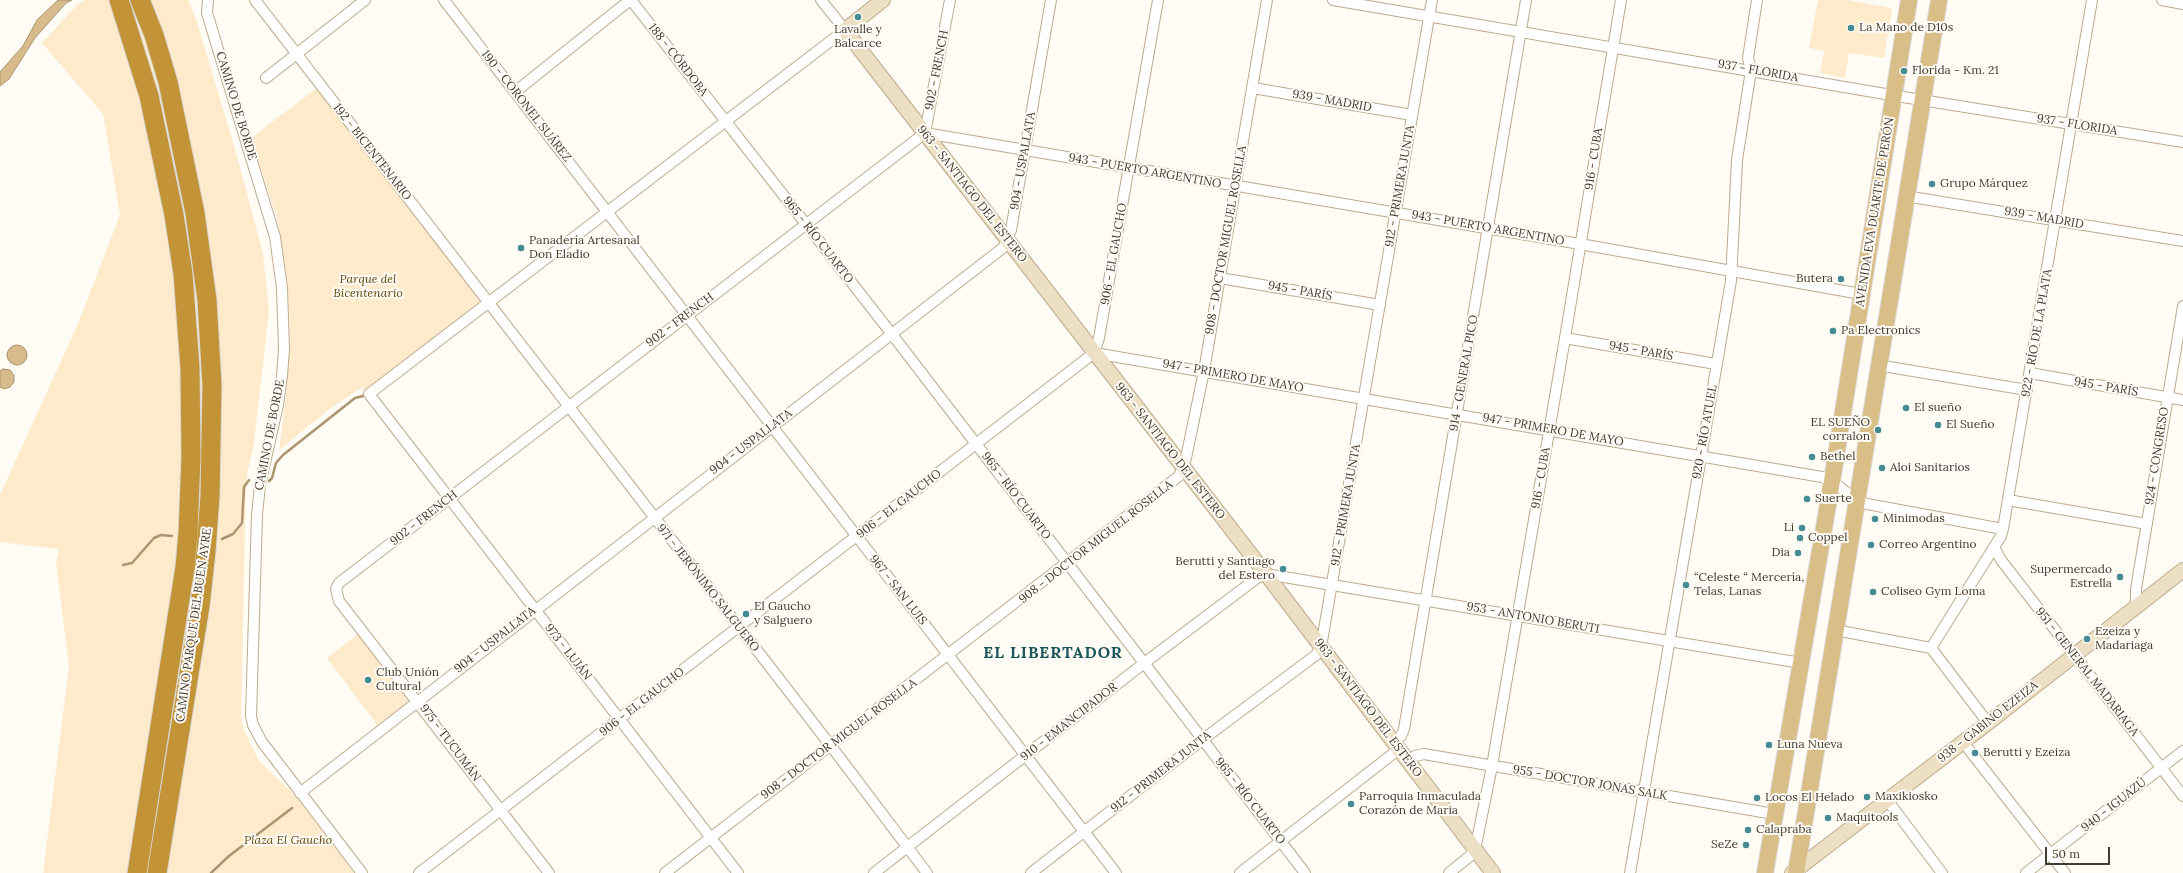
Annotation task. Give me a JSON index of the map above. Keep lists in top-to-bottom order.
{
  "streets": {
    "highway": ["CAMINO PARQUE DEL BUEN AYRE"],
    "main road": ["AVENIDA EVA DUARTE DE PERÓN"],
    "street": [
      "188 - CÓRDOBA",
      "902 - FRENCH",
      "937 - FLORIDA",
      "939 - MADRID",
      "CAMINO DE BORDE",
      "190 - CORONEL SUÁREZ",
      "192 - BICENTENARIO",
      "916 - CUBA",
      "904 - USPALLATA",
      "943 - PUERTO ARGENTINO",
      "912 - PRIMERA JUNTA",
      "963 - SANTIAGO DEL ESTERO",
      "965 - RÍO CUARTO",
      "908 - DOCTOR MIGUEL ROSELLA",
      "906 - EL GAUCHO",
      "945 - PARÍS",
      "922 - RÍO DE LA PLATA",
      "914 - GENERAL PICO",
      "947 - PRIMERO DE MAYO",
      "920 - RÍO ATUEL",
      "924 - CONGRESO",
      "971 - JERÓNIMO SALGUERO",
      "967 - SAN LUIS",
      "953 - ANTONIO BERUTI",
      "973 - LUJÁN",
      "951 - GENERAL MADARIAGA",
      "910 - EMANCIPADOR",
      "938 - GABINO EZEIZA",
      "975 - TUCUMÁN",
      "955 - DOCTOR JONAS SALK",
      "940 - IGUAZÚ"
    ]
  },
  "crossings": [
    ["188 - CÓRDOBA", "965 - RÍO CUARTO"],
    ["902 - FRENCH", "943 - PUERTO ARGENTINO"],
    ["902 - FRENCH", "963 - SANTIAGO DEL ESTERO"],
    ["902 - FRENCH", "965 - RÍO CUARTO"],
    ["902 - FRENCH", "971 - JERÓNIMO SALGUERO"],
    ["902 - FRENCH", "967 - SAN LUIS"],
    ["902 - FRENCH", "973 - LUJÁN"],
    ["902 - FRENCH", "975 - TUCUMÁN"],
    ["937 - FLORIDA", "916 - CUBA"],
    ["937 - FLORIDA", "912 - PRIMERA JUNTA"],
    ["937 - FLORIDA", "AVENIDA EVA DUARTE DE PERÓN"],
    ["937 - FLORIDA", "922 - RÍO DE LA PLATA"],
    ["937 - FLORIDA", "914 - GENERAL PICO"],
    ["937 - FLORIDA", "920 - RÍO ATUEL"],
    ["939 - MADRID", "912 - PRIMERA JUNTA"],
    ["939 - MADRID", "908 - DOCTOR MIGUEL ROSELLA"],
    ["939 - MADRID", "922 - RÍO DE LA PLATA"],
    ["CAMINO DE BORDE", "904 - USPALLATA"],
    ["190 - CORONEL SUÁREZ", "967 - SAN LUIS"],
    ["192 - BICENTENARIO", "971 - JERÓNIMO SALGUERO"],
    ["192 - BICENTENARIO", "973 - LUJÁN"],
    ["916 - CUBA", "943 - PUERTO ARGENTINO"],
    ["916 - CUBA", "963 - SANTIAGO DEL ESTERO"],
    ["916 - CUBA", "945 - PARÍS"],
    ["916 - CUBA", "947 - PRIMERO DE MAYO"],
    ["916 - CUBA", "953 - ANTONIO BERUTI"],
    ["916 - CUBA", "955 - DOCTOR JONAS SALK"],
    ["904 - USPALLATA", "943 - PUERTO ARGENTINO"],
    ["904 - USPALLATA", "963 - SANTIAGO DEL ESTERO"],
    ["904 - USPALLATA", "965 - RÍO CUARTO"],
    ["904 - USPALLATA", "971 - JERÓNIMO SALGUERO"],
    ["904 - USPALLATA", "967 - SAN LUIS"],
    ["904 - USPALLATA", "973 - LUJÁN"],
    ["904 - USPALLATA", "975 - TUCUMÁN"],
    ["943 - PUERTO ARGENTINO", "912 - PRIMERA JUNTA"],
    ["943 - PUERTO ARGENTINO", "963 - SANTIAGO DEL ESTERO"],
    ["943 - PUERTO ARGENTINO", "AVENIDA EVA DUARTE DE PERÓN"],
    ["943 - PUERTO ARGENTINO", "908 - DOCTOR MIGUEL ROSELLA"],
    ["943 - PUERTO ARGENTINO", "906 - EL GAUCHO"],
    ["943 - PUERTO ARGENTINO", "914 - GENERAL PICO"],
    ["943 - PUERTO ARGENTINO", "920 - RÍO ATUEL"],
    ["912 - PRIMERA JUNTA", "963 - SANTIAGO DEL ESTERO"],
    ["912 - PRIMERA JUNTA", "965 - RÍO CUARTO"],
    ["912 - PRIMERA JUNTA", "945 - PARÍS"],
    ["912 - PRIMERA JUNTA", "947 - PRIMERO DE MAYO"],
    ["912 - PRIMERA JUNTA", "967 - SAN LUIS"],
    ["912 - PRIMERA JUNTA", "953 - ANTONIO BERUTI"],
    ["963 - SANTIAGO DEL ESTERO", "908 - DOCTOR MIGUEL ROSELLA"],
    ["963 - SANTIAGO DEL ESTERO", "906 - EL GAUCHO"],
    ["963 - SANTIAGO DEL ESTERO", "914 - GENERAL PICO"],
    ["963 - SANTIAGO DEL ESTERO", "947 - PRIMERO DE MAYO"],
    ["963 - SANTIAGO DEL ESTERO", "953 - ANTONIO BERUTI"],
    ["963 - SANTIAGO DEL ESTERO", "910 - EMANCIPADOR"],
    ["963 - SANTIAGO DEL ESTERO", "955 - DOCTOR JONAS SALK"],
    ["AVENIDA EVA DUARTE DE PERÓN", "947 - PRIMERO DE MAYO"],
    ["AVENIDA EVA DUARTE DE PERÓN", "953 - ANTONIO BERUTI"],
    ["AVENIDA EVA DUARTE DE PERÓN", "955 - DOCTOR JONAS SALK"],
    ["965 - RÍO CUARTO", "908 - DOCTOR MIGUEL ROSELLA"],
    ["965 - RÍO CUARTO", "906 - EL GAUCHO"],
    ["965 - RÍO CUARTO", "914 - GENERAL PICO"],
    ["965 - RÍO CUARTO", "910 - EMANCIPADOR"],
    ["908 - DOCTOR MIGUEL ROSELLA", "945 - PARÍS"],
    ["908 - DOCTOR MIGUEL ROSELLA", "947 - PRIMERO DE MAYO"],
    ["908 - DOCTOR MIGUEL ROSELLA", "971 - JERÓNIMO SALGUERO"],
    ["908 - DOCTOR MIGUEL ROSELLA", "967 - SAN LUIS"],
    ["908 - DOCTOR MIGUEL ROSELLA", "973 - LUJÁN"],
    ["906 - EL GAUCHO", "947 - PRIMERO DE MAYO"],
    ["906 - EL GAUCHO", "971 - JERÓNIMO SALGUERO"],
    ["906 - EL GAUCHO", "967 - SAN LUIS"],
    ["906 - EL GAUCHO", "973 - LUJÁN"],
    ["906 - EL GAUCHO", "975 - TUCUMÁN"],
    ["945 - PARÍS", "922 - RÍO DE LA PLATA"],
    ["945 - PARÍS", "920 - RÍO ATUEL"],
    ["945 - PARÍS", "924 - CONGRESO"],
    ["922 - RÍO DE LA PLATA", "947 - PRIMERO DE MAYO"],
    ["922 - RÍO DE LA PLATA", "951 - GENERAL MADARIAGA"],
    ["914 - GENERAL PICO", "947 - PRIMERO DE MAYO"],
    ["914 - GENERAL PICO", "953 - ANTONIO BERUTI"],
    ["947 - PRIMERO DE MAYO", "920 - RÍO ATUEL"],
    ["920 - RÍO ATUEL", "953 - ANTONIO BERUTI"],
    ["920 - RÍO ATUEL", "955 - DOCTOR JONAS SALK"],
    ["924 - CONGRESO", "938 - GABINO EZEIZA"],
    ["971 - JERÓNIMO SALGUERO", "973 - LUJÁN"],
    ["971 - JERÓNIMO SALGUERO", "910 - EMANCIPADOR"],
    ["967 - SAN LUIS", "910 - EMANCIPADOR"],
    ["953 - ANTONIO BERUTI", "910 - EMANCIPADOR"],
    ["951 - GENERAL MADARIAGA", "938 - GABINO EZEIZA"],
    ["951 - GENERAL MADARIAGA", "940 - IGUAZÚ"]
  ],
  "districts": ["EL LIBERTADOR"],
  "parks": ["Parque del Bicentenario", "Plaza El Gaucho"],
  "places": [
    "Lavalle y Balcarce",
    "La Mano de D10s",
    "Florida - Km. 21",
    "Grupo Márquez",
    "Panadería Artesanal Don Eladio",
    "Butera",
    "Pa Electronics",
    "El sueño",
    "El Sueño",
    "EL SUEÑO corralon",
    "Bethel",
    "Aloi Sanitarios",
    "Suerte",
    "Minimodas",
    "Li",
    "Coppel",
    "Correo Argentino",
    "Dia",
    "Berutti y Santiago del Estero",
    "Supermercado Estrella",
    "“Celeste “ Mercería, Telas, Lanas",
    "Coliseo Gym Loma",
    "El Gaucho y Salguero",
    "Ezeiza y Madariaga",
    "Club Unión Cultural",
    "Luna Nueva",
    "Berutti y Ezeiza",
    "Maxikiosko",
    "Locos El Helado",
    "Parroquia Inmaculada Corazón de Maria",
    "Maquitools",
    "Calapraba",
    "SeZe"
  ],
  "scale_bar": "50 m"
}
